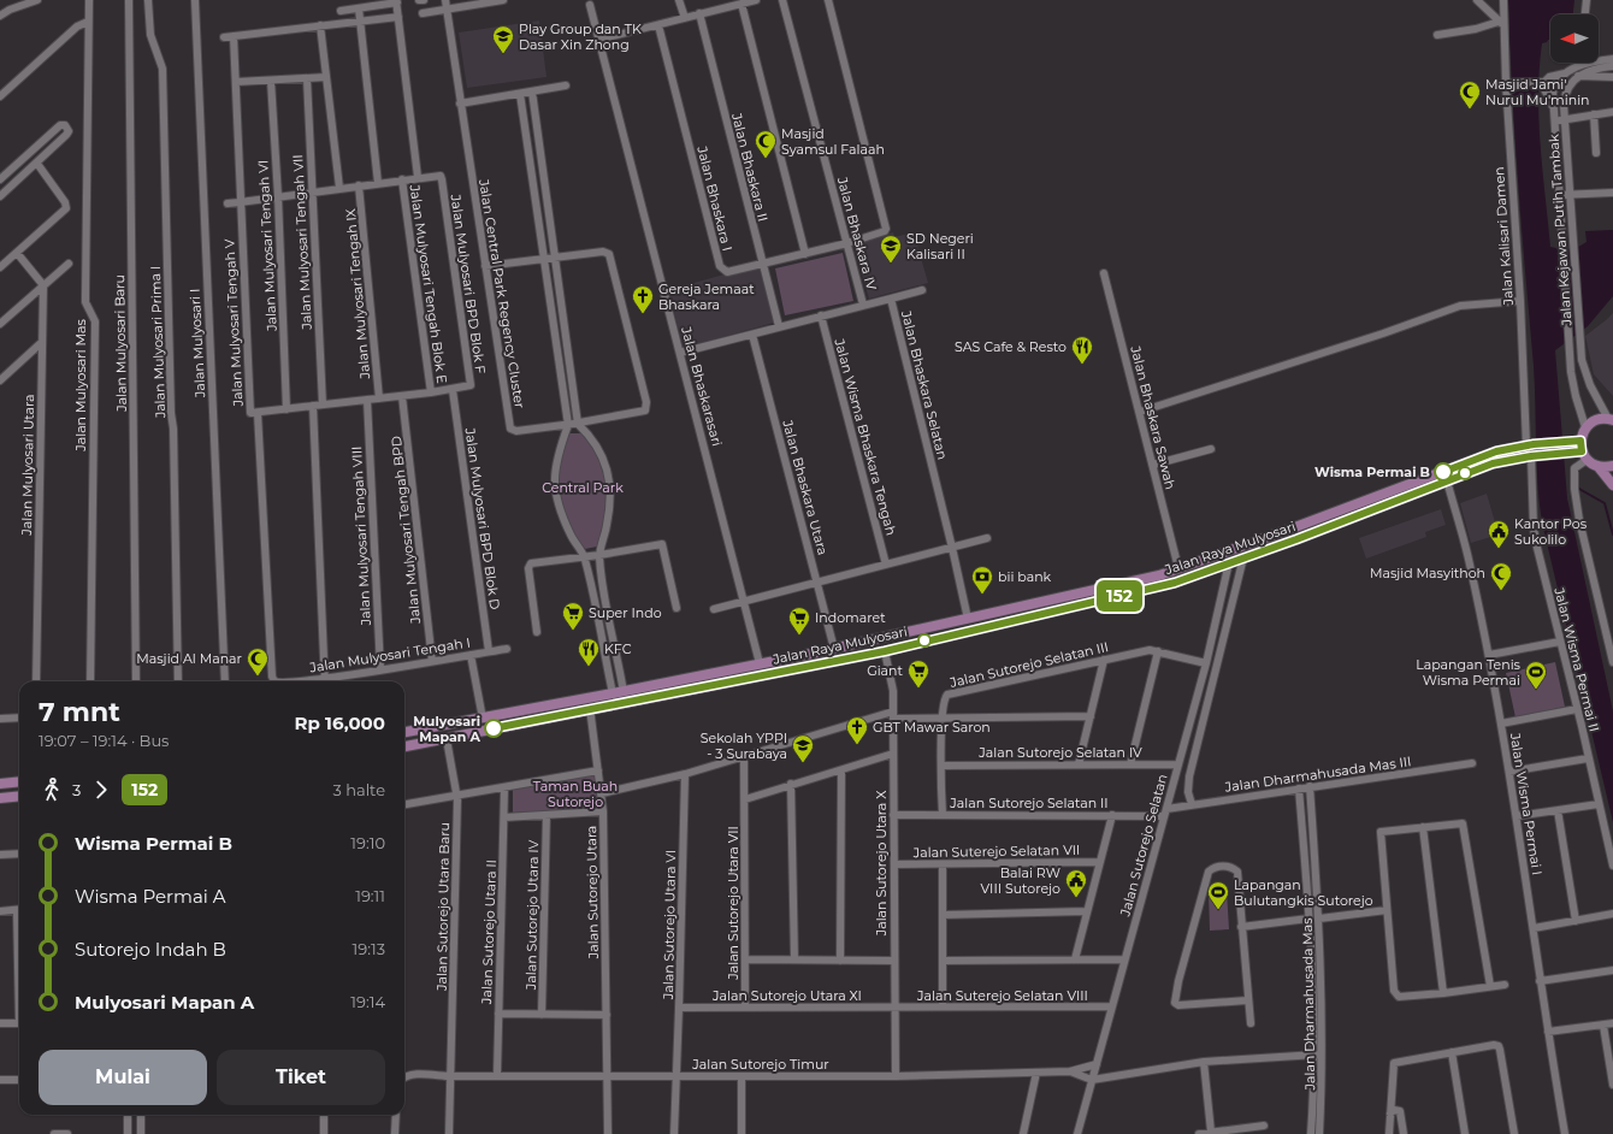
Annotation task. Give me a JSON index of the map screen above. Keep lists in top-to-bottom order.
{
  "streets": {
    "main road": ["Jalan Raya Mulyosari"],
    "street": [
      "Jalan Bhaskara II",
      "Jalan Bhaskara I",
      "Jalan Kejawan Putih Tambak",
      "Jalan Bhaskara IV",
      "Jalan Kalisari Damen",
      "Jalan Mulyosari Tengah VII",
      "Jalan Mulyosari Tengah VI",
      "Jalan Mulyosari Tengah Blok E",
      "Jalan Mulyosari BPD Blok F",
      "Jalan Mulyosari Tengah IX",
      "Jalan Central Park Regency Cluster",
      "Jalan Mulyosari Tengah V",
      "Jalan Mulyosari Prima I",
      "Jalan Mulyosari Baru",
      "Jalan Mulyosari I",
      "Jalan Mulyosari Mas",
      "Jalan Bhaskara Selatan",
      "Jalan Bhaskarasari",
      "Jalan Bhaskara Sawah",
      "Jalan Wisma Bhaskara Tengah",
      "Jalan Mulyosari Utara",
      "Jalan Bhaskara Utara",
      "Jalan Mulyosari BPD Blok D",
      "Jalan Mulyosari Tengah BPD",
      "Jalan Mulyosari Tengah VIII",
      "Jalan Mulyosari Tengah I",
      "Jalan Wisma Permai II",
      "Jalan Sutorejo Selatan III",
      "Jalan Sutorejo Selatan IV",
      "Jalan Dharmahusada Mas III",
      "Jalan Sutorejo Selatan II",
      "Jalan Wisma Permai I",
      "Jalan Sutorejo Selatan",
      "Jalan Suterejo Selatan VII",
      "Jalan Sutorejo Utara X",
      "Jalan Sutorejo Utara",
      "Jalan Sutorejo Utara VII",
      "Jalan Sutorejo Utara Baru",
      "Jalan Sutorejo Utara IV",
      "Jalan Sutorejo Utara VI",
      "Jalan Sutorejo Utara II",
      "Jalan Sutorejo Utara XI",
      "Jalan Suterejo Selatan VIII",
      "Jalan Dharmahusada Mas",
      "Jalan Sutorejo Timur"
    ]
  },
  "crossings": [
    ["Jalan Bhaskara II", "Jalan Bhaskara I"],
    ["Jalan Bhaskara II", "Jalan Bhaskara Selatan"],
    ["Jalan Bhaskara I", "Jalan Bhaskara IV"],
    ["Jalan Bhaskara IV", "Jalan Bhaskara Selatan"],
    ["Jalan Kalisari Damen", "Jalan Raya Mulyosari"],
    ["Jalan Mulyosari Tengah VII", "Jalan Mulyosari BPD Blok F"],
    ["Jalan Mulyosari Tengah VI", "Jalan Mulyosari BPD Blok F"],
    ["Jalan Mulyosari Tengah Blok E", "Jalan Mulyosari BPD Blok F"],
    ["Jalan Mulyosari BPD Blok F", "Jalan Mulyosari Tengah IX"],
    ["Jalan Mulyosari BPD Blok F", "Jalan Mulyosari Tengah V"],
    ["Jalan Mulyosari BPD Blok F", "Jalan Mulyosari BPD Blok D"],
    ["Jalan Mulyosari BPD Blok F", "Jalan Mulyosari Tengah BPD"],
    ["Jalan Mulyosari BPD Blok F", "Jalan Mulyosari Tengah VIII"],
    ["Jalan Bhaskara Selatan", "Jalan Bhaskarasari"],
    ["Jalan Bhaskara Selatan", "Jalan Wisma Bhaskara Tengah"],
    ["Jalan Bhaskara Selatan", "Jalan Bhaskara Utara"],
    ["Jalan Bhaskara Selatan", "Jalan Raya Mulyosari"],
    ["Jalan Bhaskarasari", "Jalan Raya Mulyosari"],
    ["Jalan Bhaskara Sawah", "Jalan Raya Mulyosari"],
    ["Jalan Bhaskara Utara", "Jalan Raya Mulyosari"],
    ["Jalan Mulyosari BPD Blok D", "Jalan Mulyosari Tengah I"],
    ["Jalan Mulyosari Tengah BPD", "Jalan Mulyosari Tengah I"],
    ["Jalan Mulyosari Tengah VIII", "Jalan Mulyosari Tengah I"],
    ["Jalan Raya Mulyosari", "Jalan Wisma Permai II"],
    ["Jalan Raya Mulyosari", "Jalan Wisma Permai I"],
    ["Jalan Raya Mulyosari", "Jalan Sutorejo Selatan"],
    ["Jalan Raya Mulyosari", "Jalan Sutorejo Utara X"],
    ["Jalan Raya Mulyosari", "Jalan Sutorejo Utara"],
    ["Jalan Raya Mulyosari", "Jalan Sutorejo Utara Baru"],
    ["Jalan Sutorejo Selatan III", "Jalan Sutorejo Selatan IV"],
    ["Jalan Sutorejo Selatan III", "Jalan Sutorejo Selatan II"],
    ["Jalan Sutorejo Selatan III", "Jalan Sutorejo Selatan"],
    ["Jalan Sutorejo Selatan IV", "Jalan Sutorejo Selatan"],
    ["Jalan Dharmahusada Mas III", "Jalan Sutorejo Selatan II"],
    ["Jalan Dharmahusada Mas III", "Jalan Sutorejo Selatan"],
    ["Jalan Dharmahusada Mas III", "Jalan Dharmahusada Mas"],
    ["Jalan Sutorejo Selatan II", "Jalan Sutorejo Selatan"],
    ["Jalan Sutorejo Selatan II", "Jalan Sutorejo Utara X"],
    ["Jalan Sutorejo Selatan", "Jalan Suterejo Selatan VIII"],
    ["Jalan Sutorejo Selatan", "Jalan Sutorejo Timur"],
    ["Jalan Suterejo Selatan VII", "Jalan Sutorejo Utara X"],
    ["Jalan Sutorejo Utara X", "Jalan Sutorejo Utara XI"],
    ["Jalan Sutorejo Utara X", "Jalan Suterejo Selatan VIII"],
    ["Jalan Sutorejo Utara X", "Jalan Sutorejo Timur"],
    ["Jalan Sutorejo Utara", "Jalan Sutorejo Timur"],
    ["Jalan Sutorejo Utara VII", "Jalan Sutorejo Utara XI"],
    ["Jalan Sutorejo Utara Baru", "Jalan Sutorejo Timur"],
    ["Jalan Sutorejo Utara VI", "Jalan Sutorejo Utara XI"],
    ["Jalan Sutorejo Utara VI", "Jalan Sutorejo Timur"],
    ["Jalan Sutorejo Utara XI", "Jalan Suterejo Selatan VIII"]
  ],
  "parks": ["Central Park", "Taman Buah Sutorejo"],
  "places": {
    "school or university": ["Play Group dan TK Dasar Xin Zhong", "SD Negeri Kalisari II", "Sekolah YPPI - 3 Surabaya"],
    "mosque": [
      "Masjid Jami' Nurul Mu'minin",
      "Masjid Syamsul Falaah",
      "Masjid Masyithoh",
      "Masjid Al Manar"
    ],
    "church": ["Gereja Jemaat Bhaskara", "GBT Mawar Saron"],
    "restaurant": ["SAS Cafe & Resto", "KFC"],
    "other": ["Wisma Permai B", "Mulyosari Mapan A"],
    "public building": ["Kantor Pos Sukolilo", "Balai RW VIII Sutorejo"],
    "bank": ["bii bank"],
    "supermarket": ["Super Indo", "Indomaret", "Giant"],
    "sports": ["Lapangan Tenis Wisma Permai", "Lapangan Bulutangkis Sutorejo"]
  },
  "lines": ["bus line 152"],
  "north": "left",
  "page": {
    "on_map": "152",
    "heading": ["7 mnt", "19:07 – 19:14 · Bus", "Rp 16,000"],
    "legs": ["3", "152", "3 halte"],
    "list": [
      {
        "name": "Wisma Permai B",
        "value": "19:10"
      },
      {
        "name": "Wisma Permai A",
        "value": "19:11"
      },
      {
        "name": "Sutorejo Indah B",
        "value": "19:13"
      },
      {
        "name": "Mulyosari Mapan A",
        "value": "19:14"
      }
    ],
    "buttons": ["Mulai", "Tiket"]
  }
}
